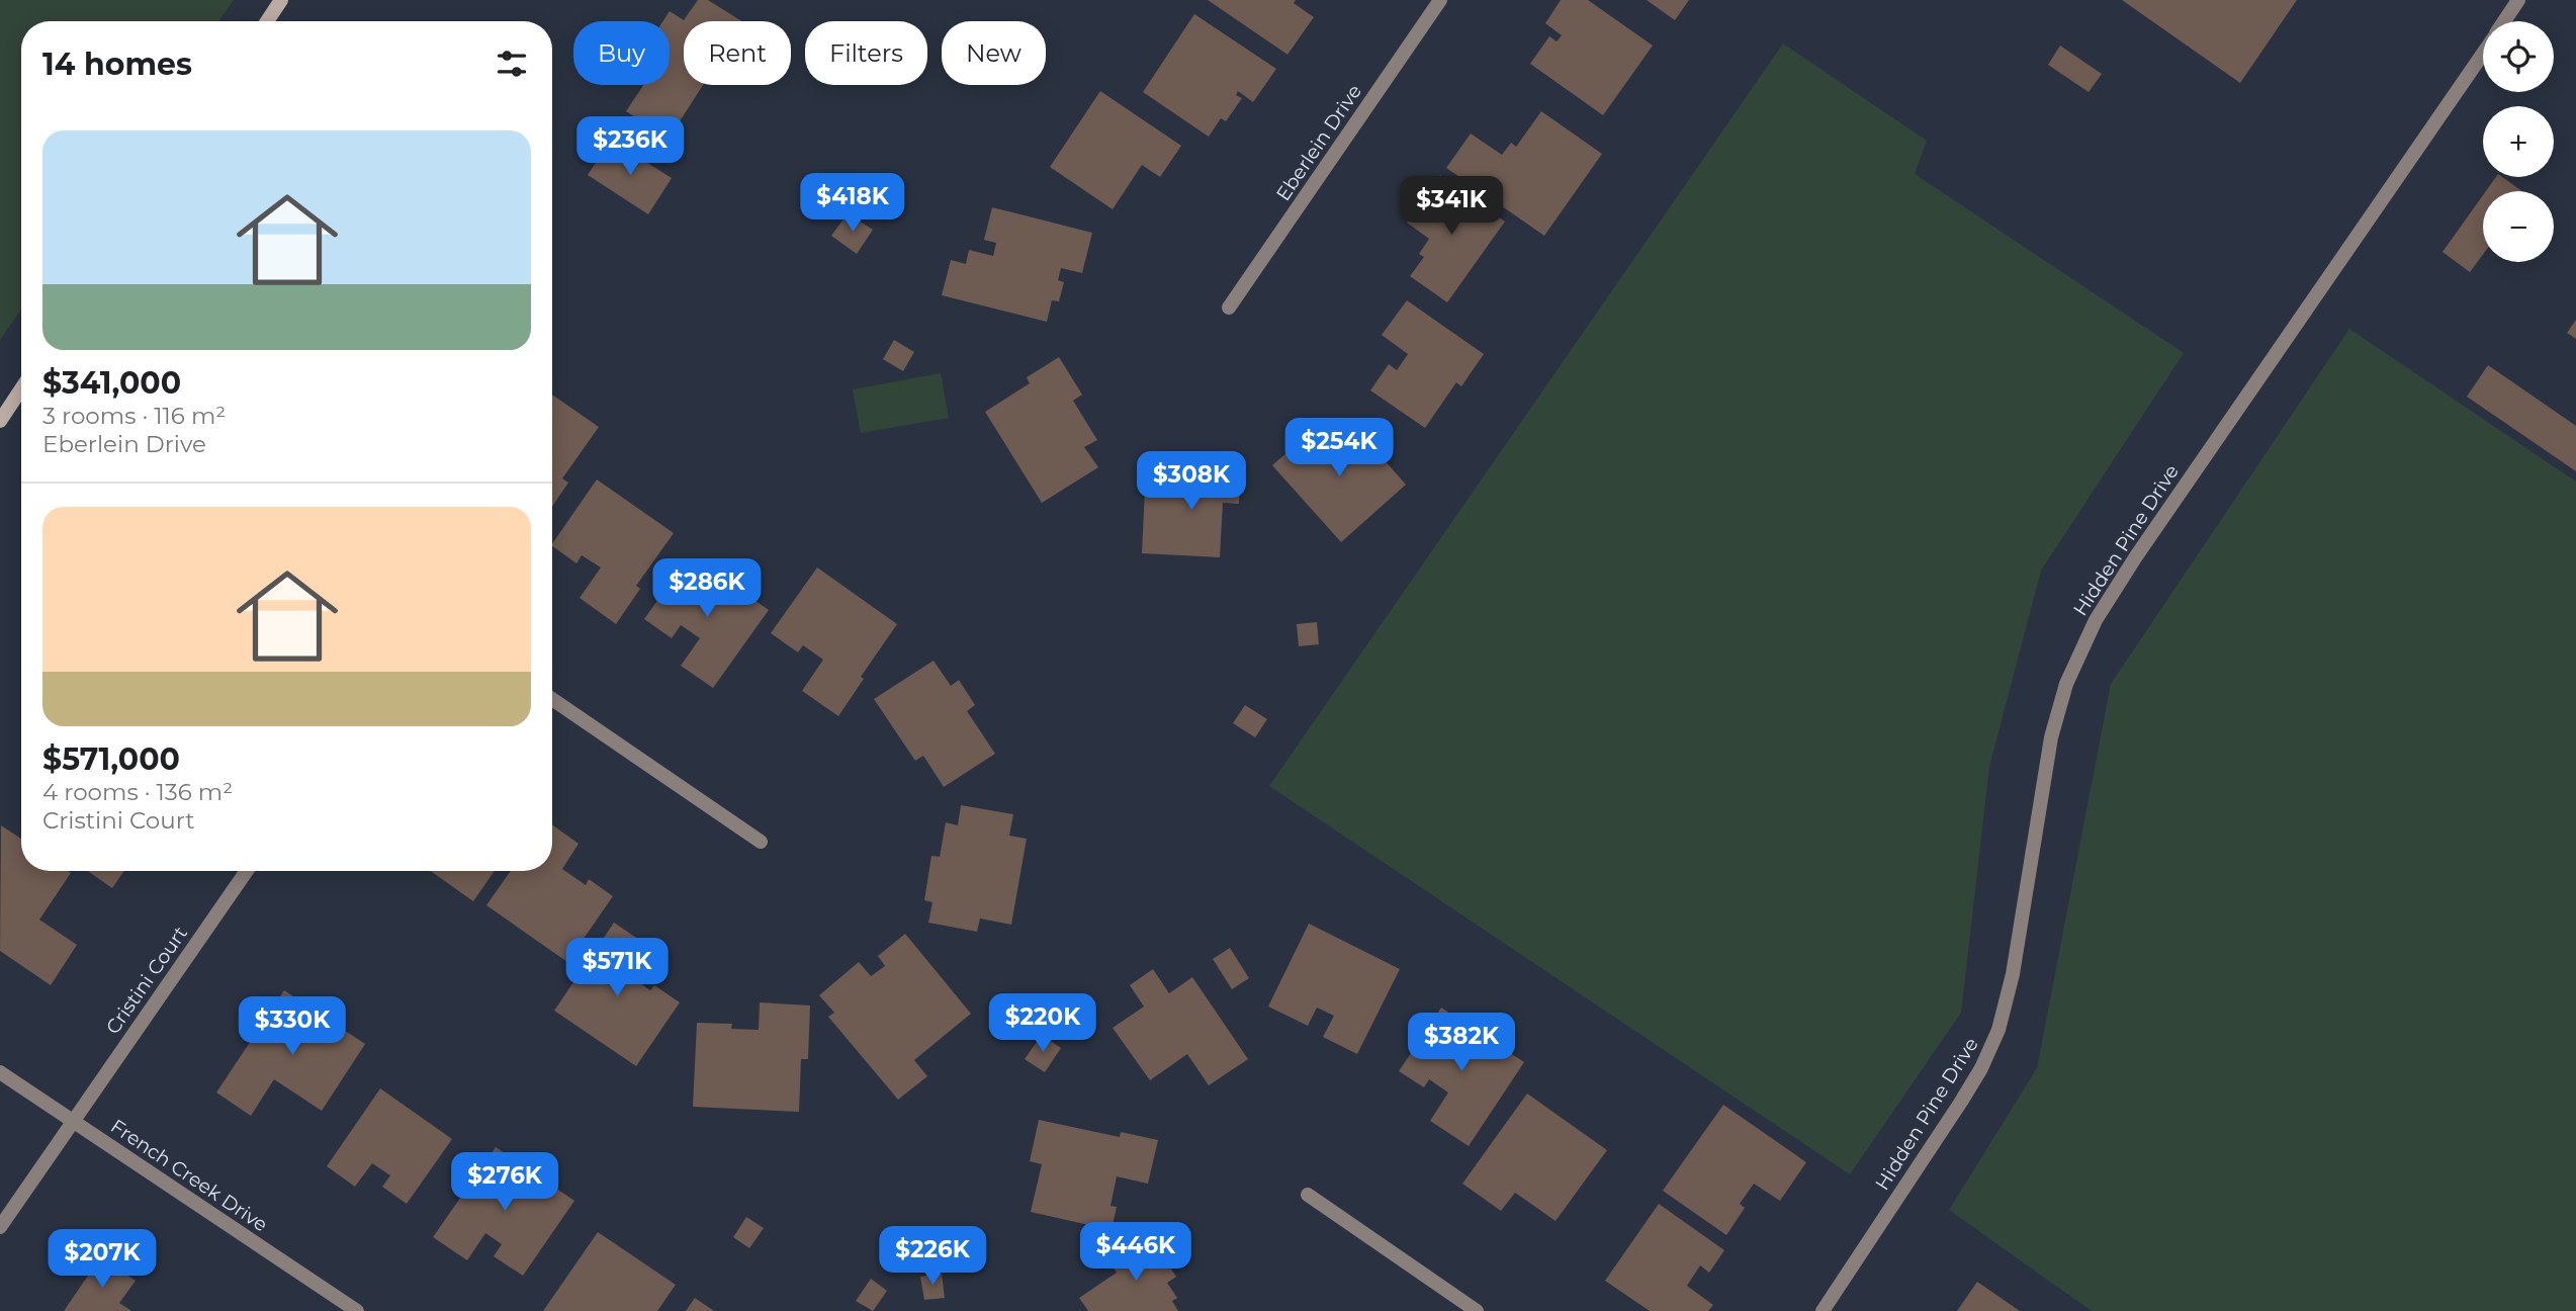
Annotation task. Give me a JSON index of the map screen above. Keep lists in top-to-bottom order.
{
  "streets": {
    "street": [
      "Eberlein Drive",
      "Hidden Pine Drive",
      "Cristini Court",
      "French Creek Drive"
    ]
  },
  "crossings": [
    ["Cristini Court", "French Creek Drive"]
  ],
  "page": {
    "map_buttons": ["+", "−"],
    "chip": [
      "Buy",
      "Rent",
      "Filters",
      "New"
    ],
    "heading": "14 homes",
    "list": [
      {
        "name": "$341,000",
        "note": "3 rooms · 116 m² · Eberlein Drive"
      },
      {
        "name": "$571,000",
        "note": "4 rooms · 136 m² · Cristini Court"
      }
    ],
    "price": [
      "$236K",
      "$418K",
      "$341K",
      "$254K",
      "$308K",
      "$286K",
      "$571K",
      "$220K",
      "$330K",
      "$382K",
      "$276K",
      "$446K",
      "$226K",
      "$207K"
    ]
  }
}
